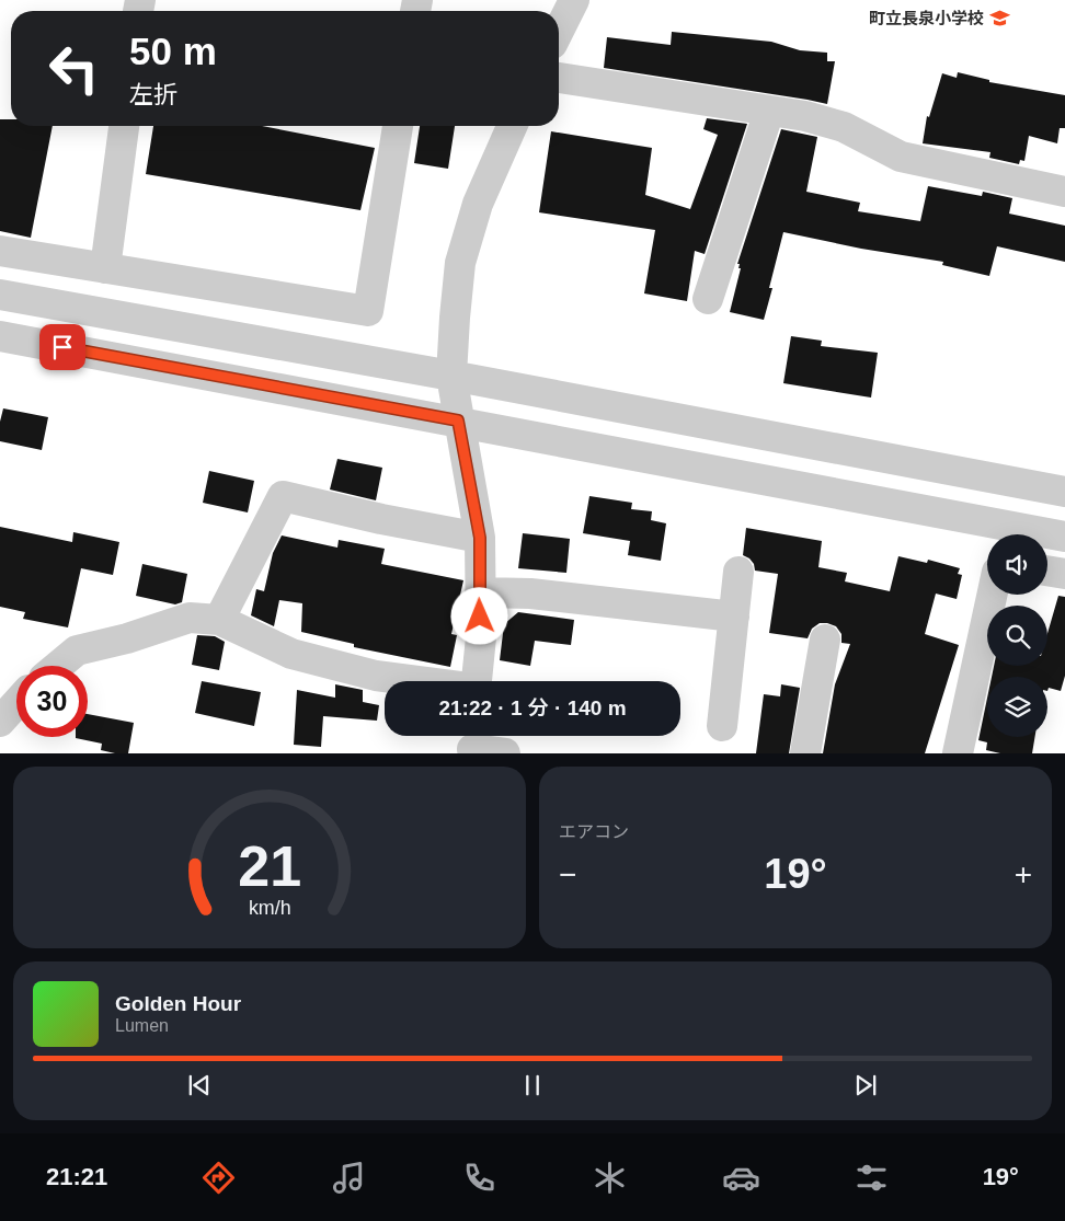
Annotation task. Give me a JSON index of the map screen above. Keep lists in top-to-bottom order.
{
  "places": {
    "school or university": ["町立長泉小学校"]
  },
  "page": {
    "turn": ["50 m", "左折"],
    "limit": "30",
    "trip": "21:22 · 1 分 · 140 m",
    "tile": "エアコン",
    "heat": ["−", "19°", "+"],
    "song": ["Golden Hour", "Lumen"],
    "tabs": ["21:21", "19°"],
    "gauge": ["21", "km/h"]
  }
}
